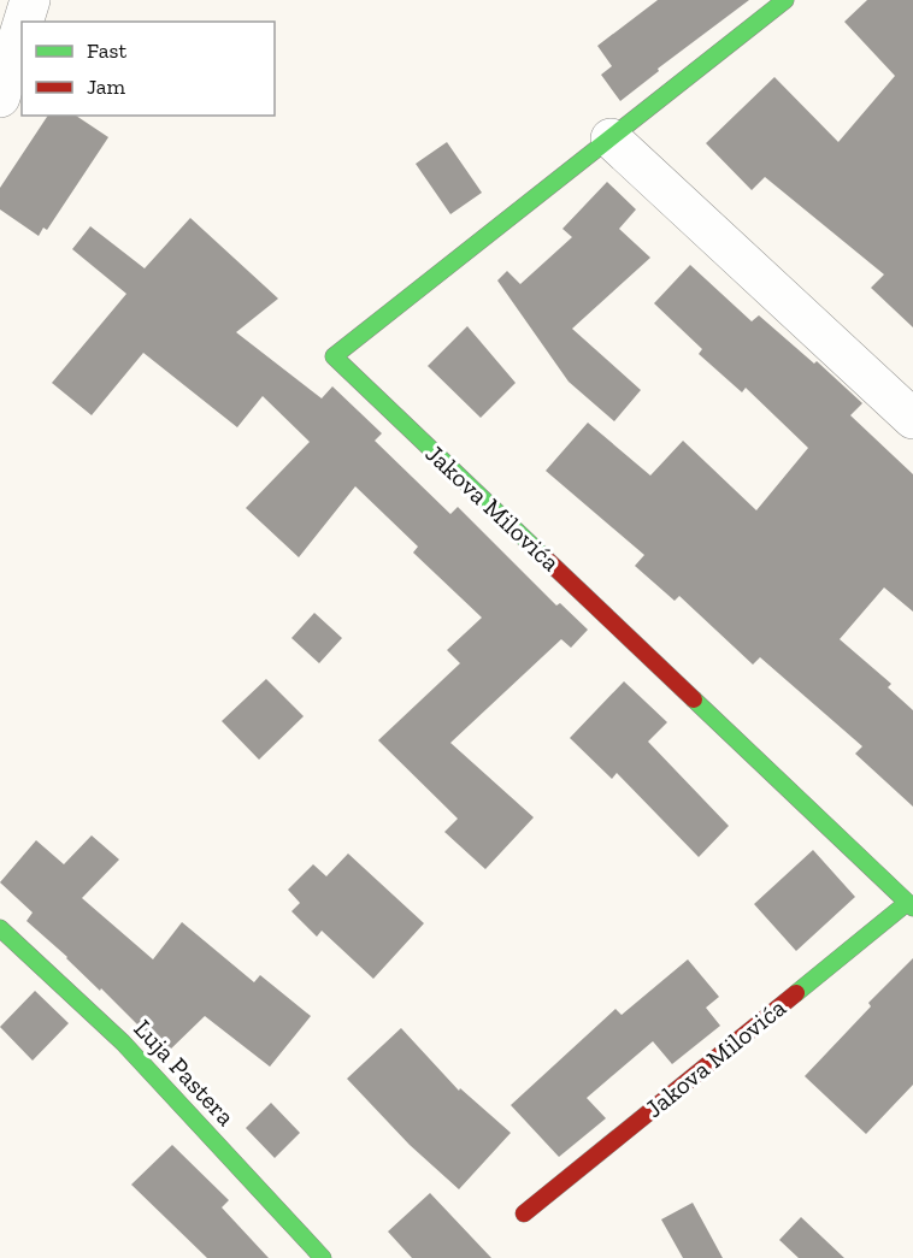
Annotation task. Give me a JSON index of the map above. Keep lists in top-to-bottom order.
{
  "streets": {
    "street": ["Jakova Milovića", "Luja Pastera"]
  },
  "legend": ["Fast", "Jam"]
}
